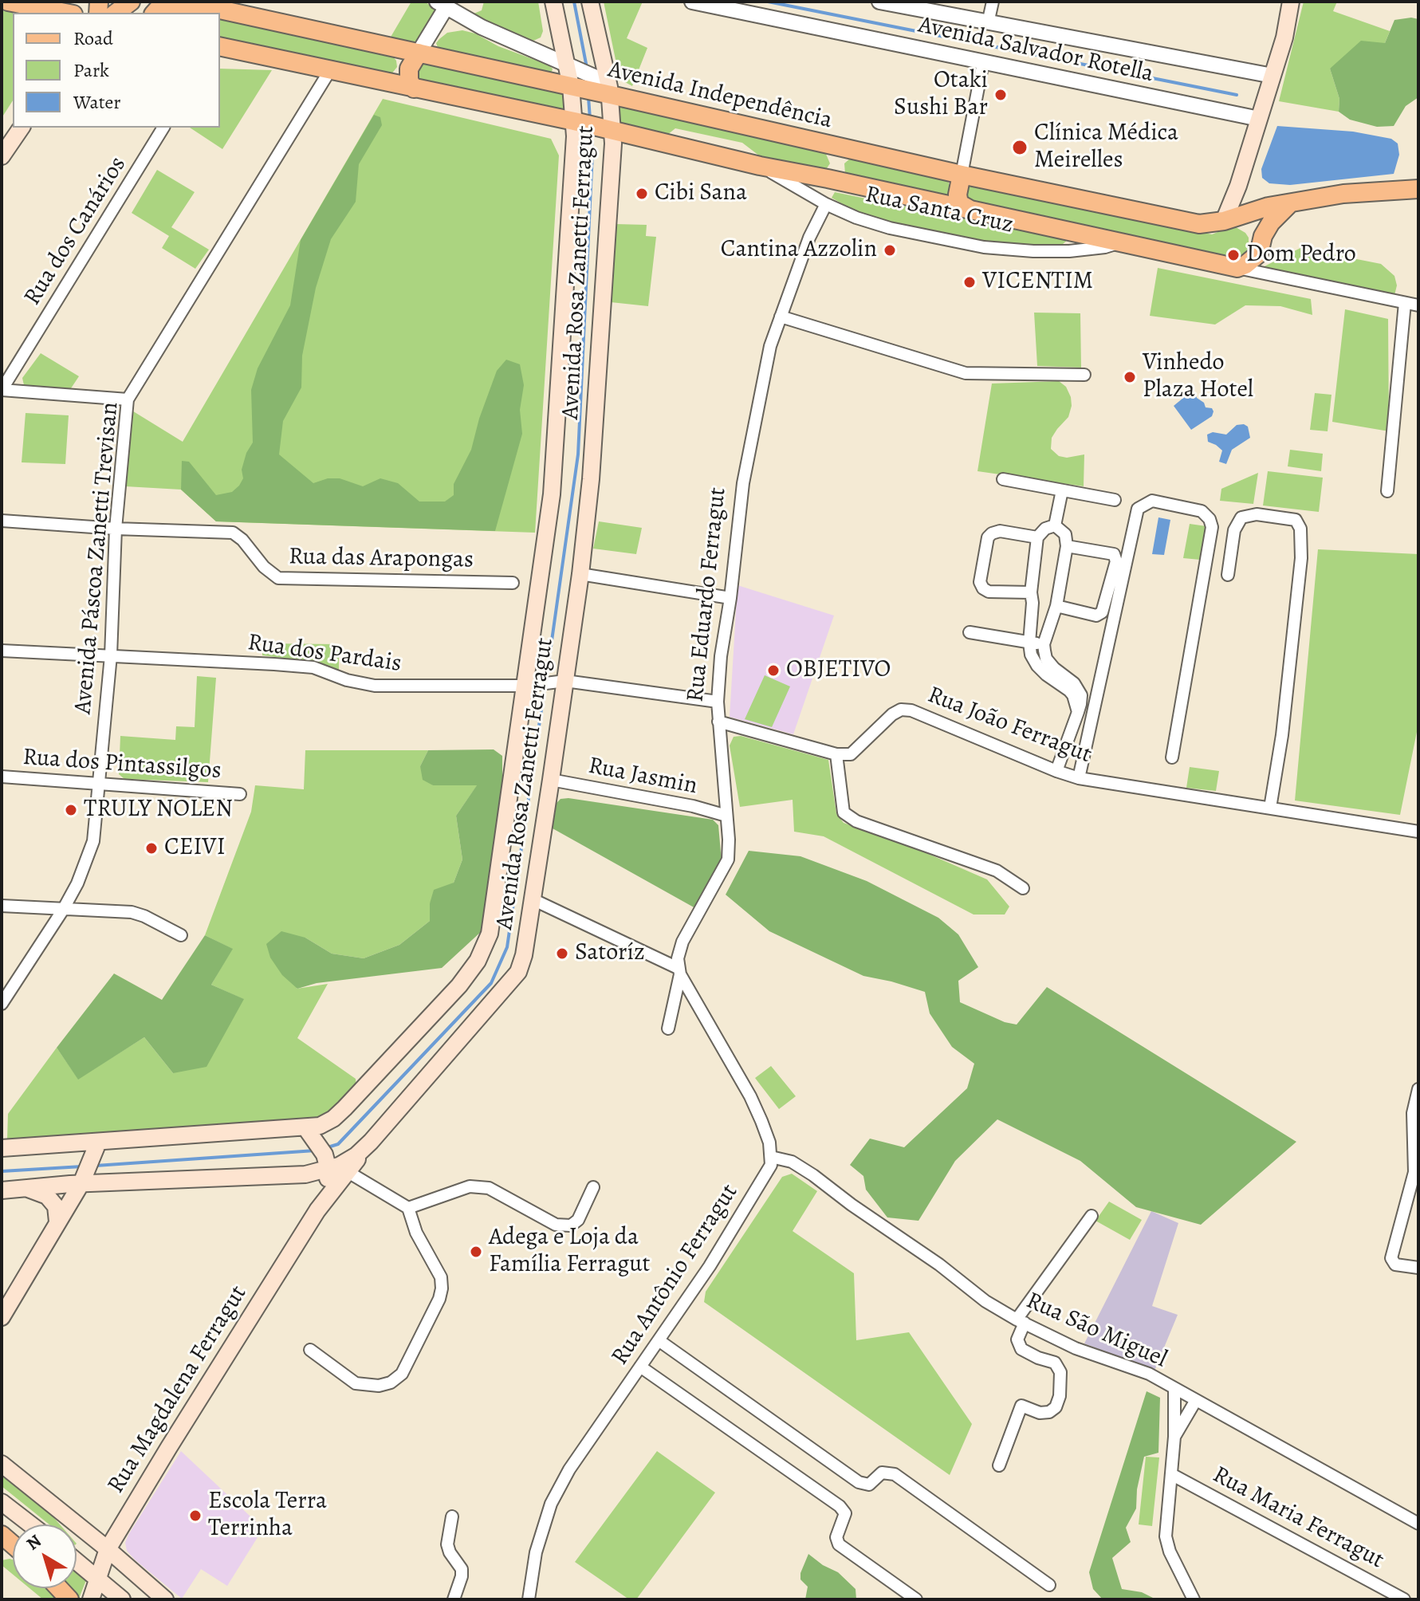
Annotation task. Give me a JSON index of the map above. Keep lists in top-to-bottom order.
{
  "streets": {
    "main road": ["Avenida Independência", "Avenida Rosa Zanetti Ferragut", "Rua Magdalena Ferragut"],
    "street": [
      "Avenida Salvador Rotella",
      "Rua Santa Cruz",
      "Rua dos Canários",
      "Avenida Páscoa Zanetti Trevisan",
      "Rua das Arapongas",
      "Rua Eduardo Ferragut",
      "Rua dos Pardais",
      "Rua João Ferragut",
      "Rua dos Pintassilgos",
      "Rua Jasmin",
      "Rua Antônio Ferragut",
      "Rua São Miguel",
      "Rua Maria Ferragut"
    ]
  },
  "crossings": [
    ["Avenida Independência", "Avenida Rosa Zanetti Ferragut"],
    ["Rua Santa Cruz", "Rua Eduardo Ferragut"],
    ["Avenida Rosa Zanetti Ferragut", "Rua dos Pardais"],
    ["Avenida Rosa Zanetti Ferragut", "Rua Jasmin"],
    ["Avenida Rosa Zanetti Ferragut", "Rua Magdalena Ferragut"],
    ["Avenida Páscoa Zanetti Trevisan", "Rua das Arapongas"],
    ["Avenida Páscoa Zanetti Trevisan", "Rua dos Pardais"],
    ["Avenida Páscoa Zanetti Trevisan", "Rua dos Pintassilgos"],
    ["Rua Eduardo Ferragut", "Rua dos Pardais"],
    ["Rua Eduardo Ferragut", "Rua Jasmin"],
    ["Rua Antônio Ferragut", "Rua São Miguel"]
  ],
  "places": [
    "Otaki Sushi Bar",
    "Clínica Médica Meirelles",
    "Cibi Sana",
    "Cantina Azzolin",
    "Dom Pedro",
    "VICENTIM",
    "Vinhedo Plaza Hotel",
    "OBJETIVO",
    "TRULY NOLEN",
    "CEIVI",
    "Satoríz",
    "Adega e Loja da Família Ferragut",
    "Escola Terra Terrinha"
  ],
  "legend": ["Road", "Park", "Water"],
  "north": "top left"
}
